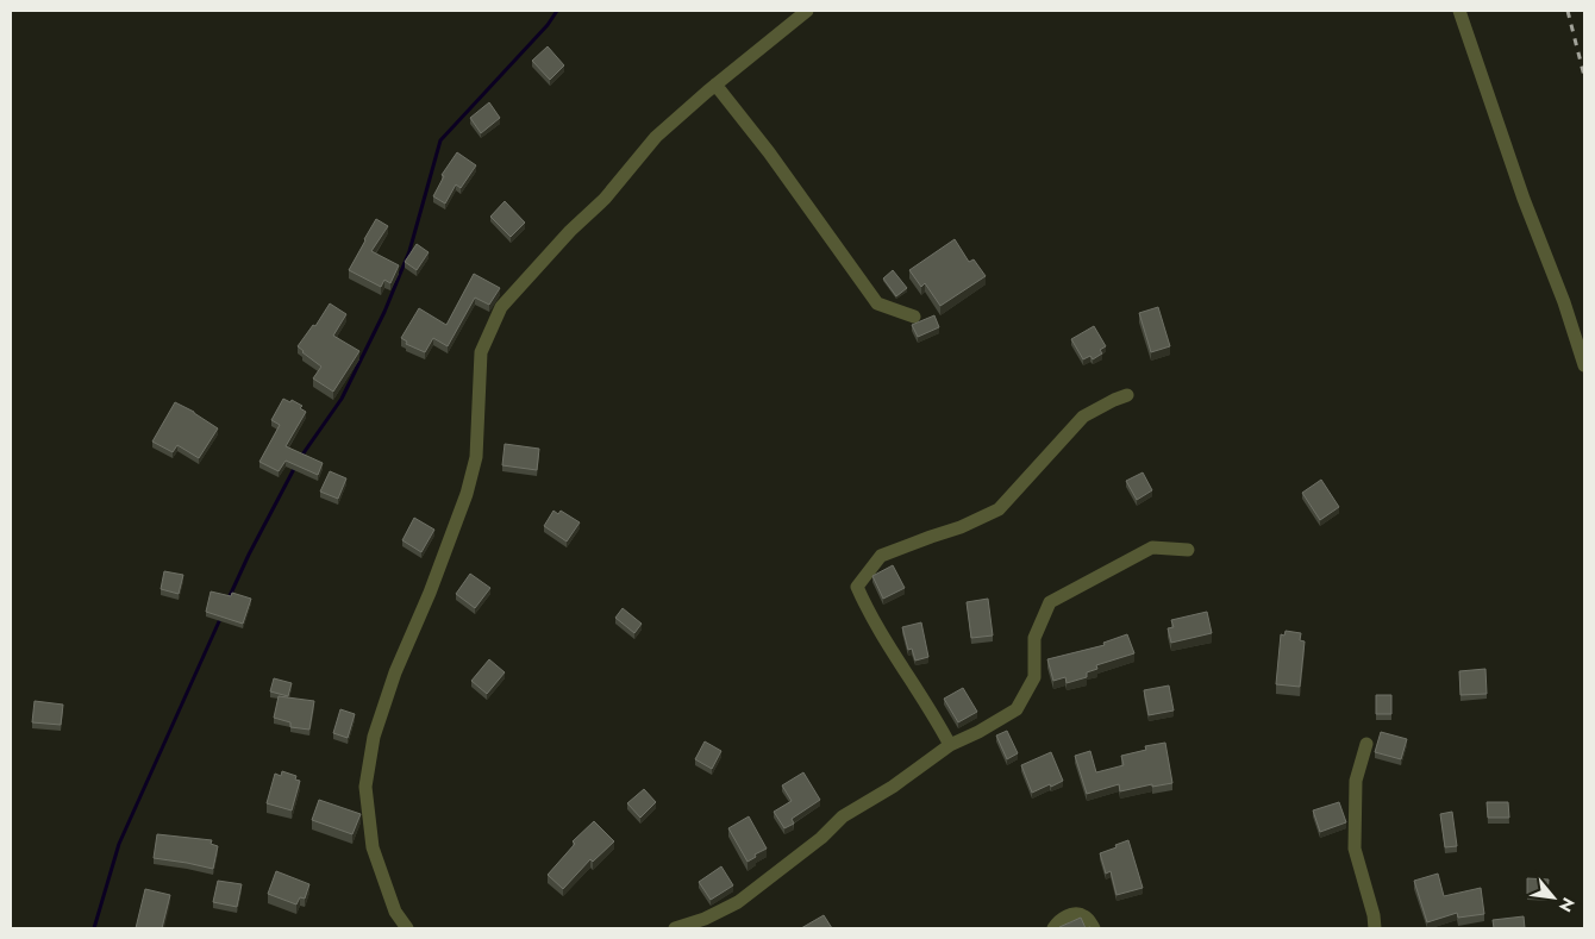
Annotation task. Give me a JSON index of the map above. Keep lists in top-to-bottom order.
{
  "north": "bottom right"
}
